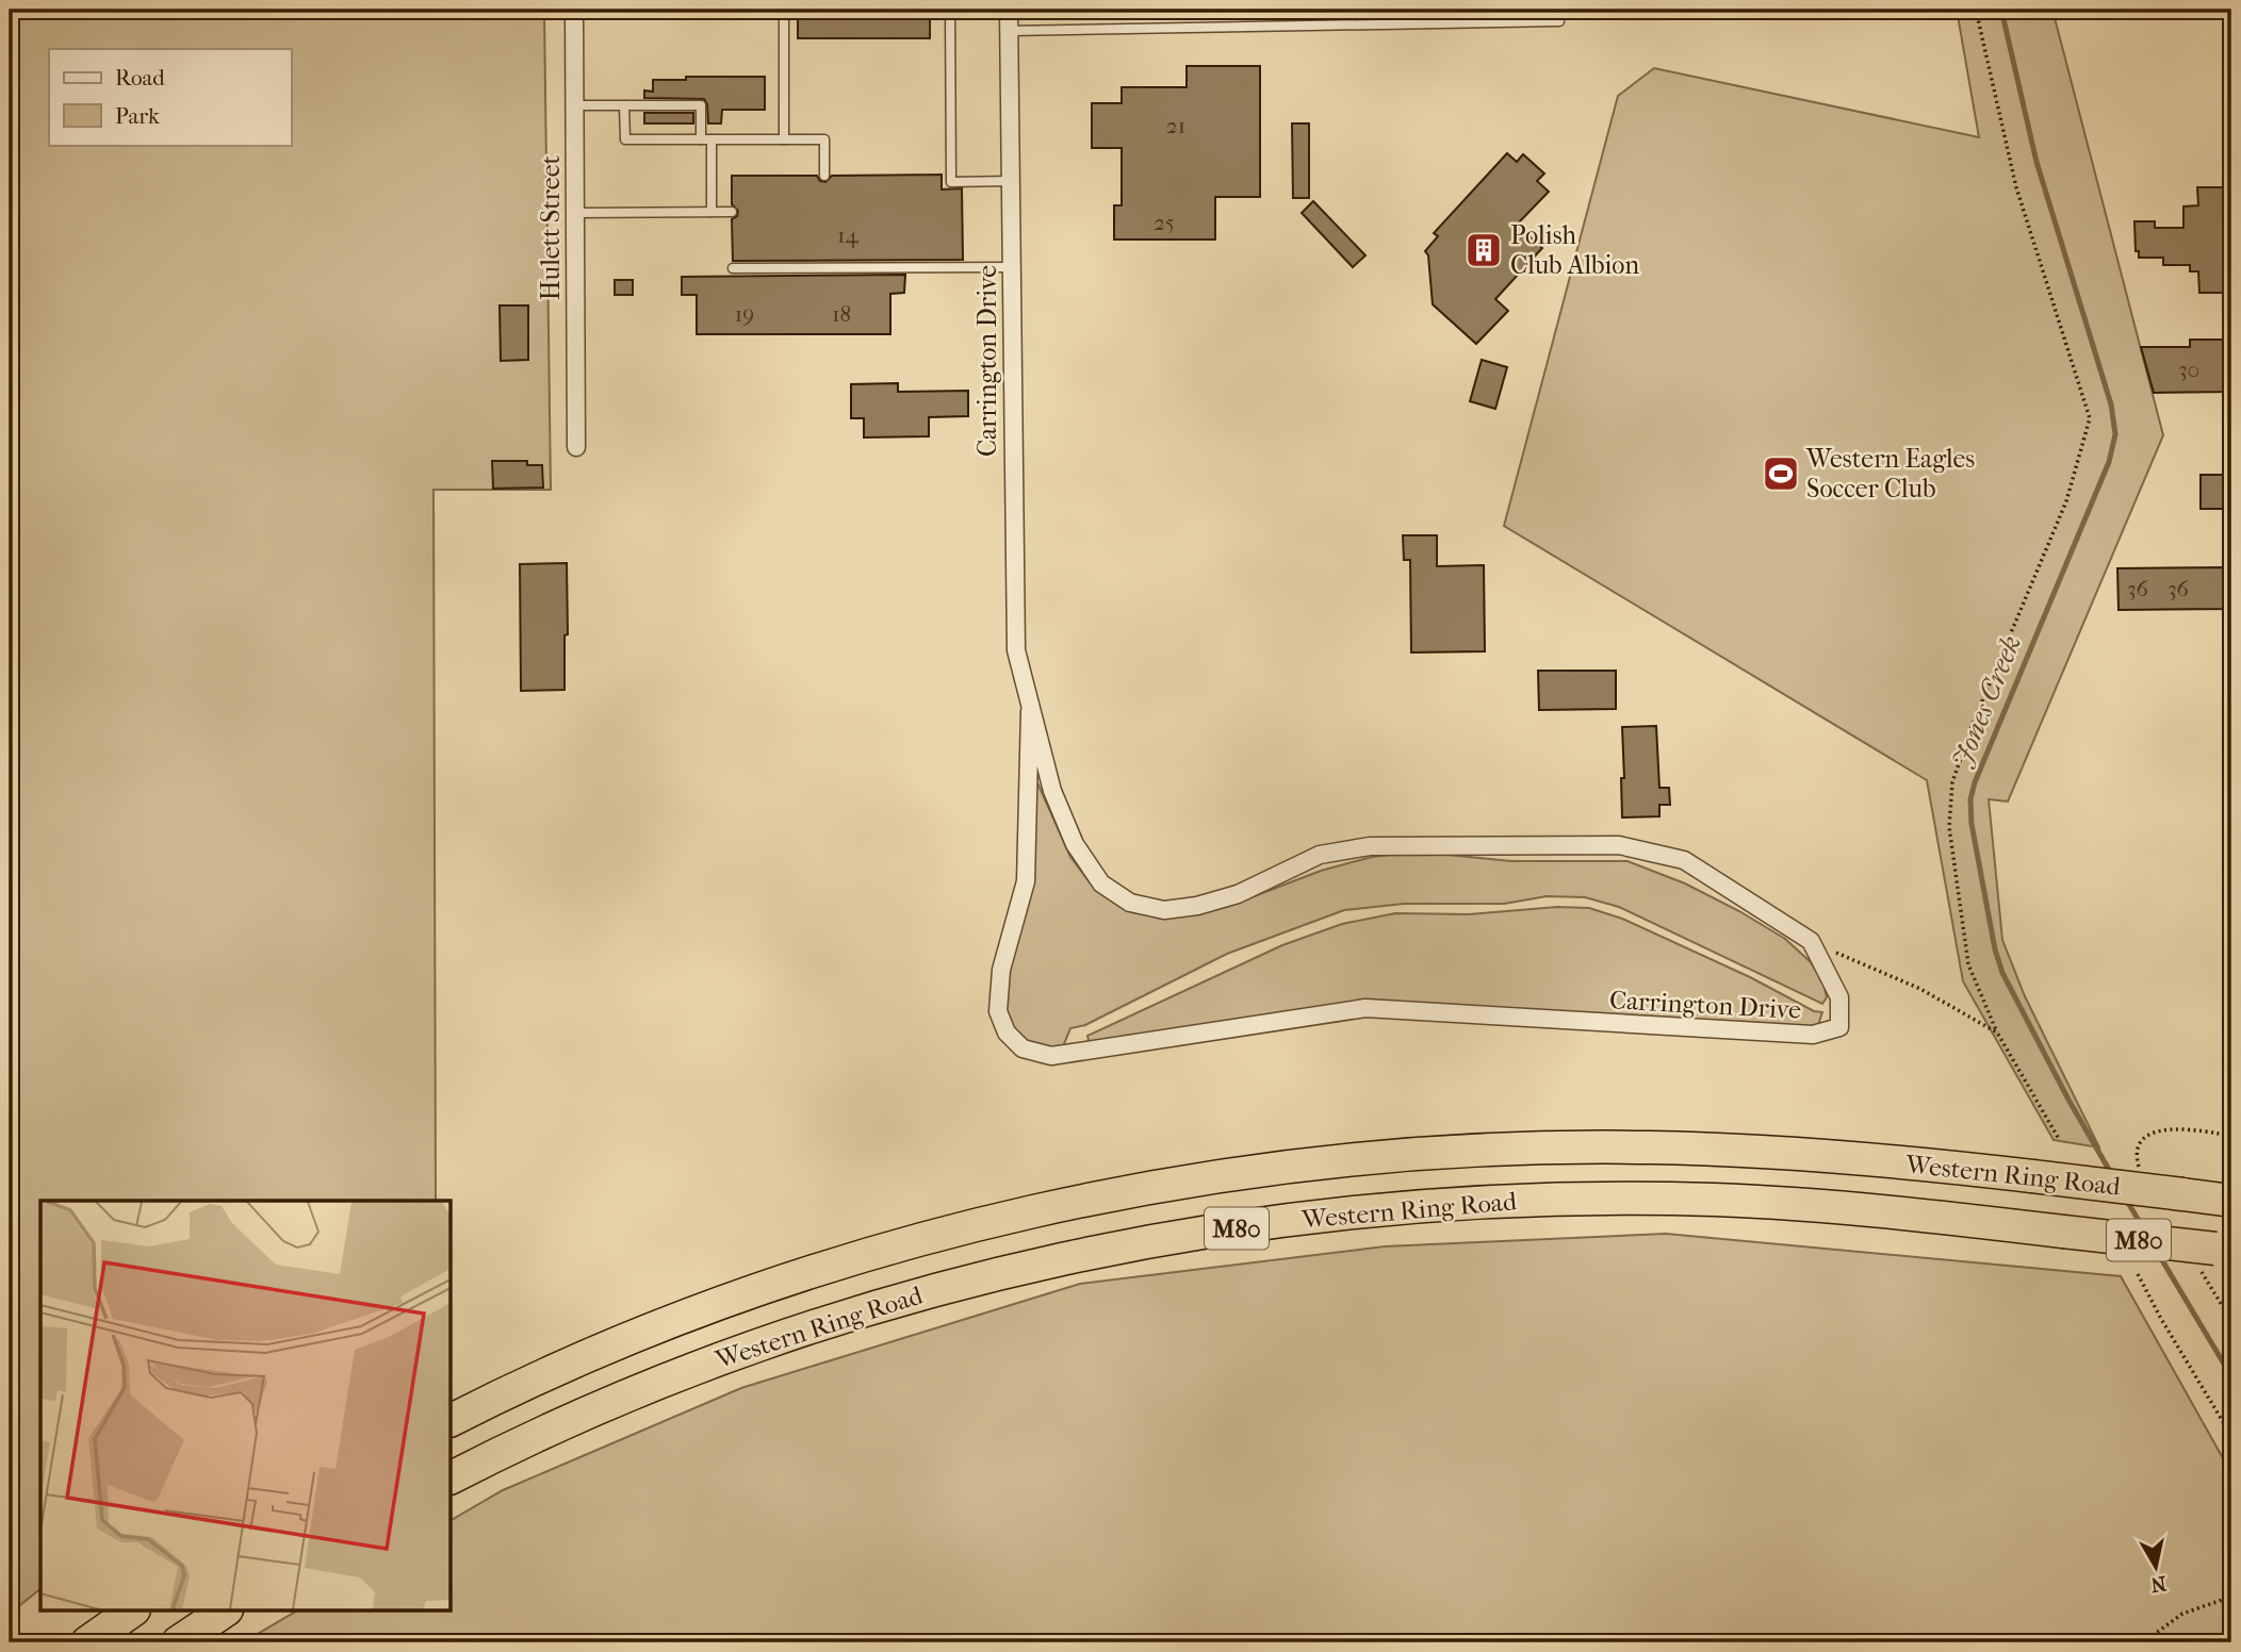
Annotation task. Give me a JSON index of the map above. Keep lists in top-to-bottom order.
{
  "streets": {
    "highway": ["Western Ring Road", "M80"],
    "street": ["Hulett Street", "Carrington Drive"]
  },
  "water": ["Jones Creek"],
  "places": {
    "building": ["Polish Club Albion"],
    "sports": ["Western Eagles Soccer Club"]
  },
  "house_numbers": [
    "21",
    "25",
    "14",
    "19",
    "18",
    "30",
    "36",
    "36"
  ],
  "legend": ["Road", "Park"],
  "north": "bottom"
}
